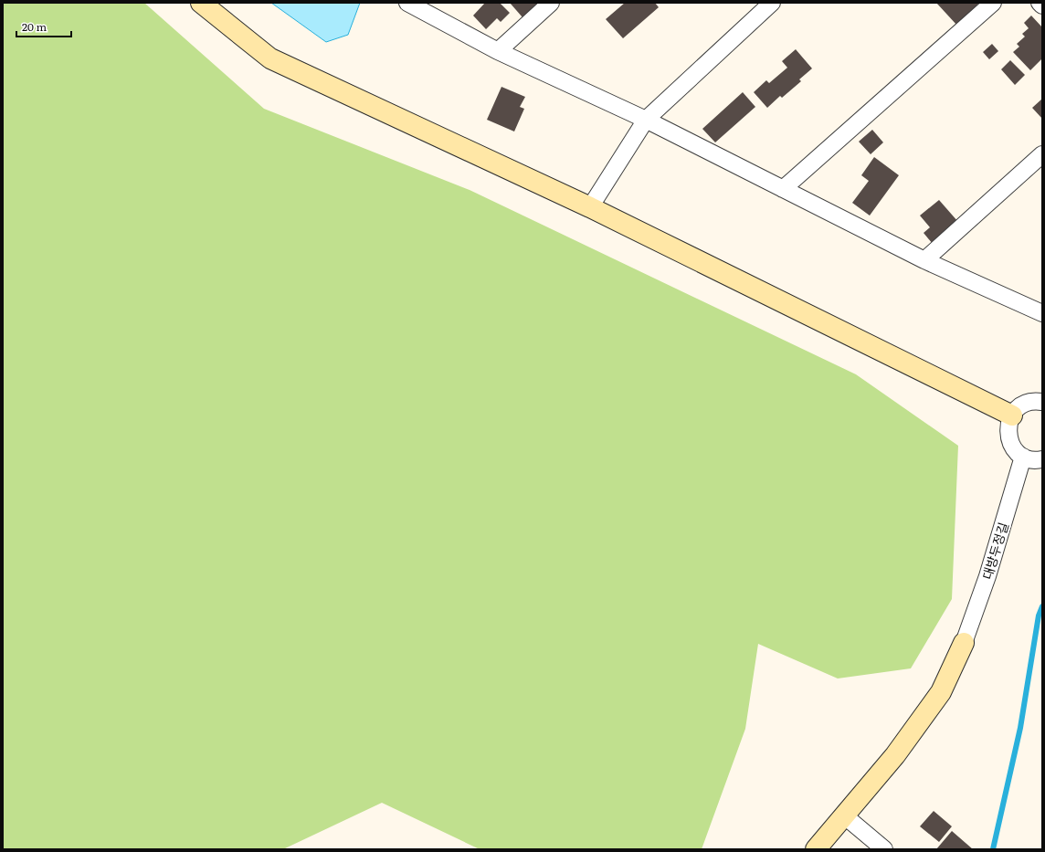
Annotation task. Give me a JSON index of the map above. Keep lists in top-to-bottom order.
{
  "streets": {
    "street": ["대방두정길"]
  },
  "scale_bar": "20 m"
}
